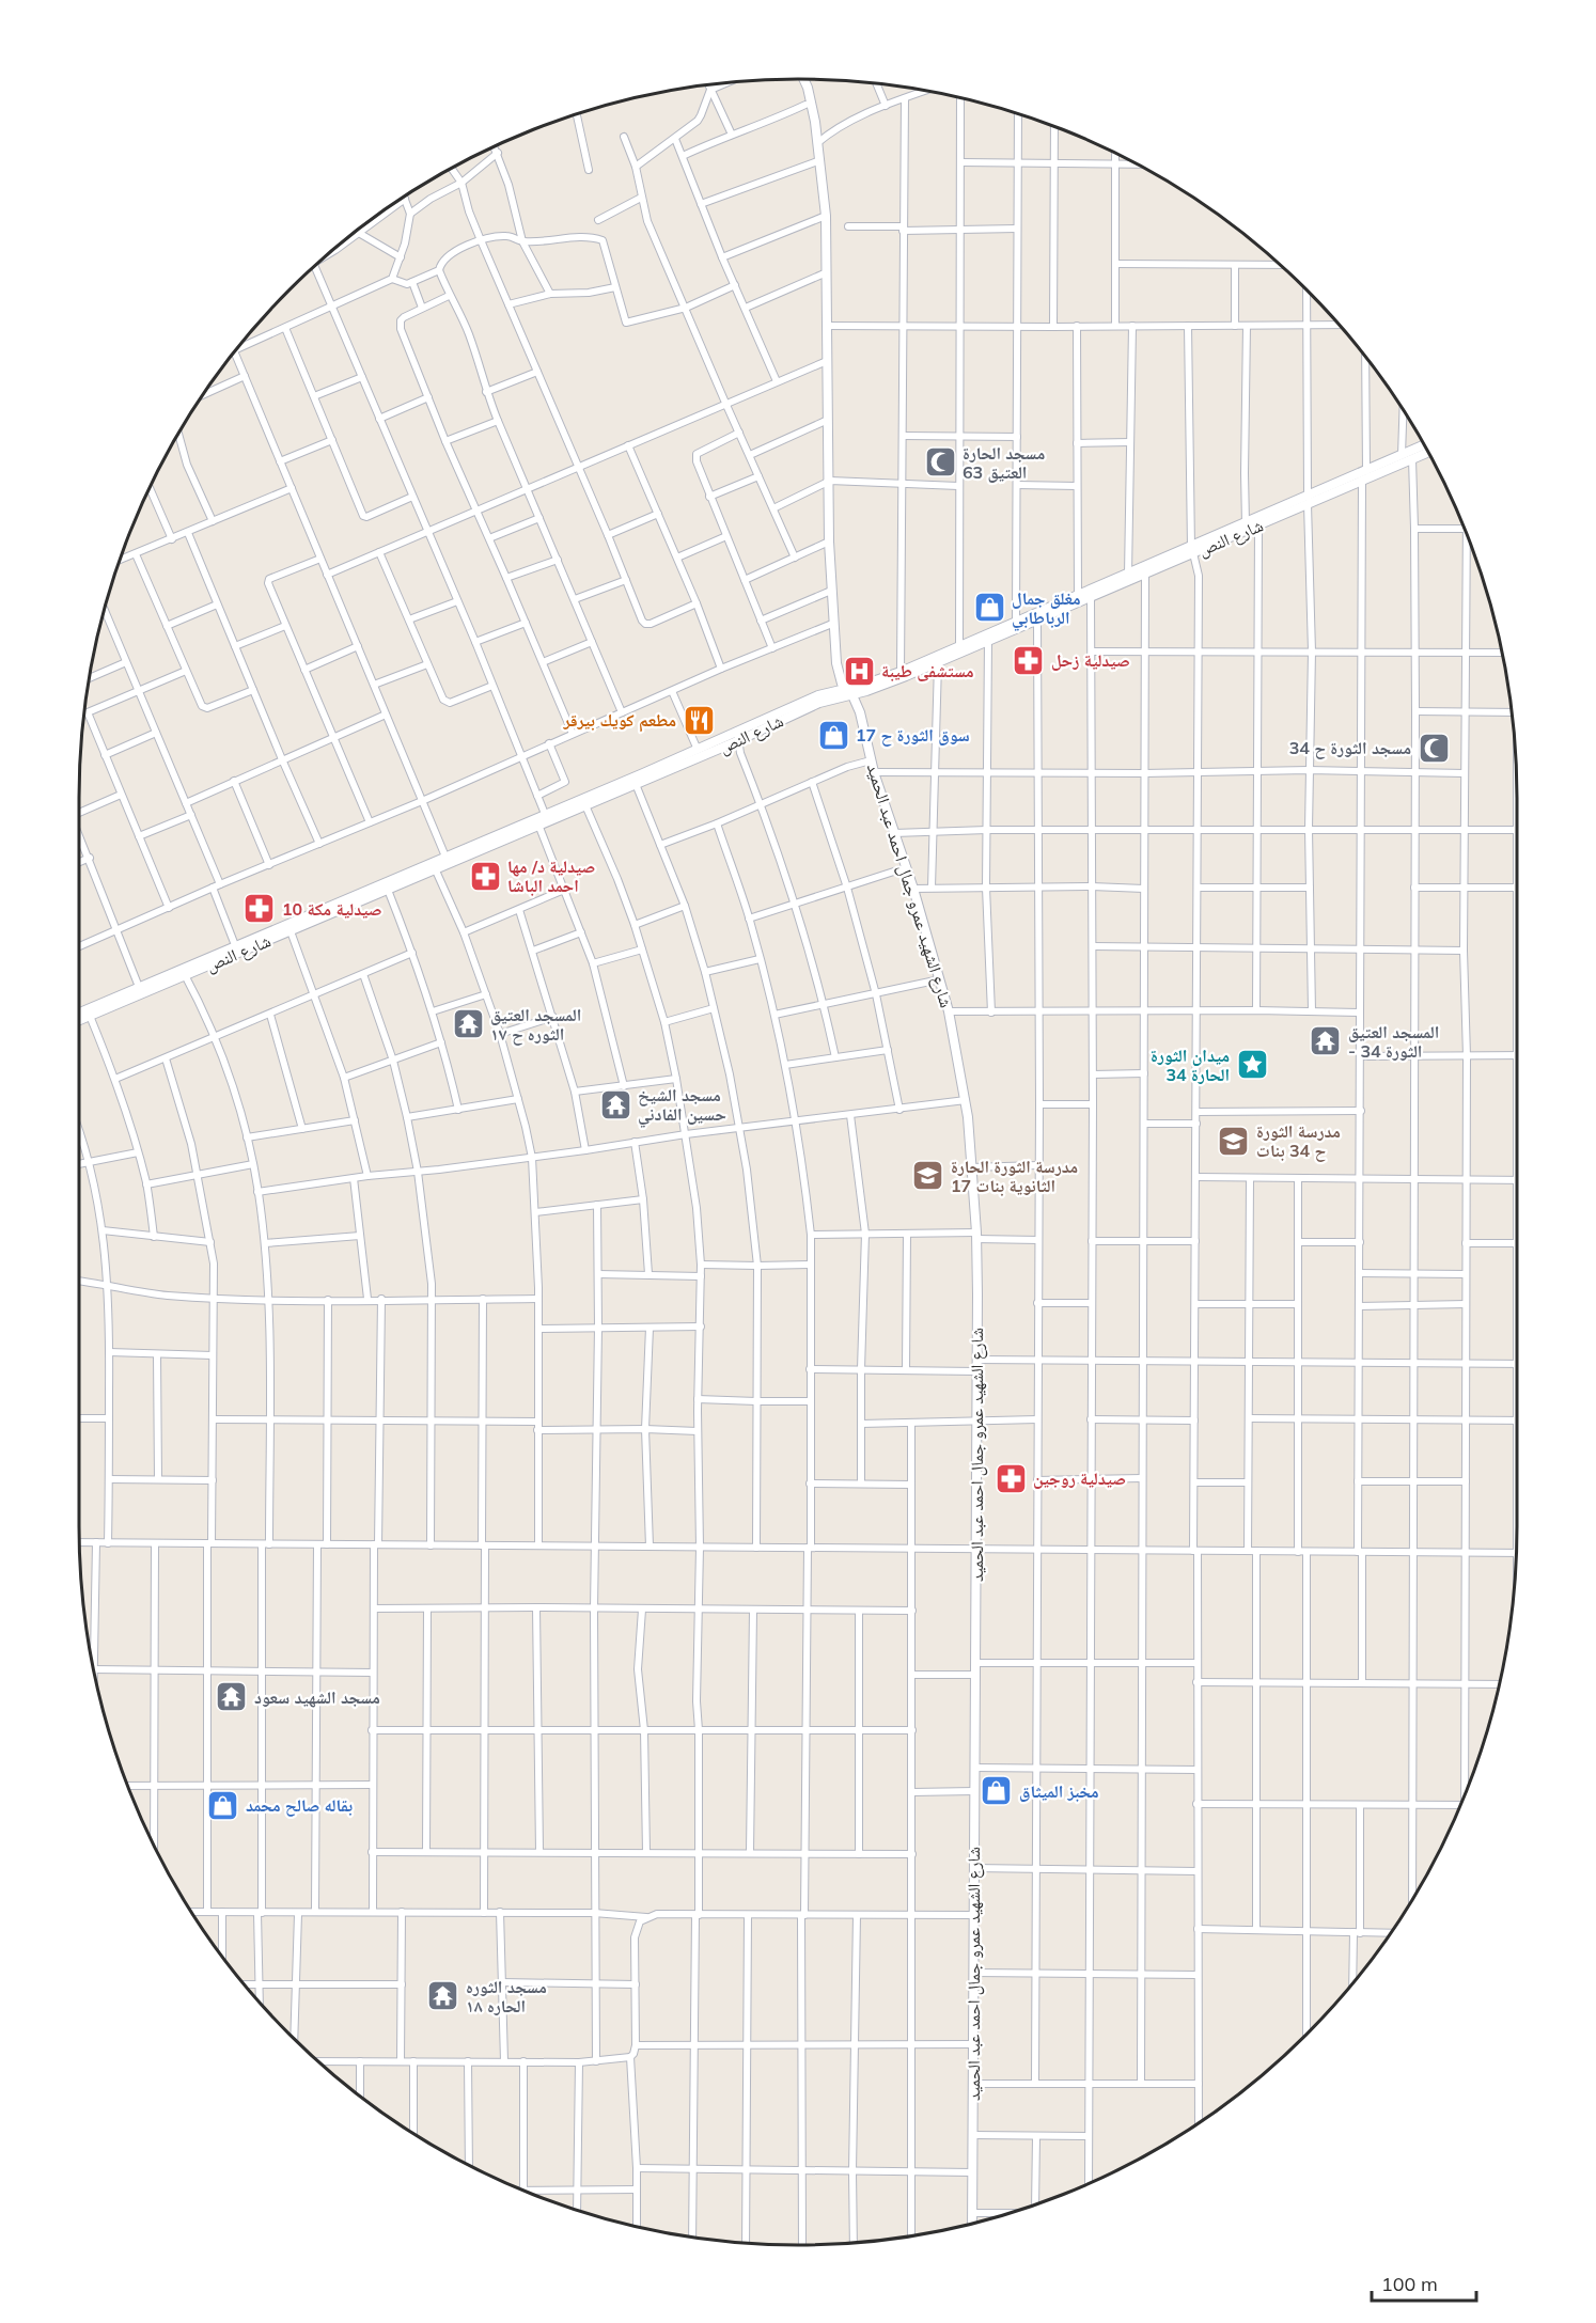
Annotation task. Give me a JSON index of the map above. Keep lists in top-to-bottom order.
{
  "streets": {
    "main road": ["شارع النص", "شارع الشهيد عمرو جمال احمد عبد الحميد"]
  },
  "crossings": [
    ["شارع النص", "شارع الشهيد عمرو جمال احمد عبد الحميد"]
  ],
  "places": {
    "mosque": ["مسجد الحارة 63 العتيق", "مسجد الثورة ح 34"],
    "shop": [
      "مغلق جمال الرباطابي",
      "سوق الثورة ح 17",
      "مخبز الميثاق",
      "بقاله صالح محمد"
    ],
    "pharmacy": [
      "صيدلية زحل",
      "صيدلية د/ مها احمد الباشا",
      "صيدلية مكة 10",
      "صيدلية روجين"
    ],
    "hospital": ["مستشفى طيبة"],
    "restaurant": ["مطعم كويك بيرقر"],
    "temple": [
      "المسجد العتيق الثوره ح ١٧",
      "المسجد العتيق - الثورة 34",
      "مسجد الشيخ حسين الفادني",
      "مسجد الشهيد سعود",
      "مسجد الثوره الحاره ١٨"
    ],
    "place": ["ميدان الثورة الحارة 34"],
    "school or university": ["مدرسة الثورة ح 34 بنات", "مدرسة الثورة الحارة 17 الثانوية بنات"]
  },
  "scale_bar": "100 m"
}
